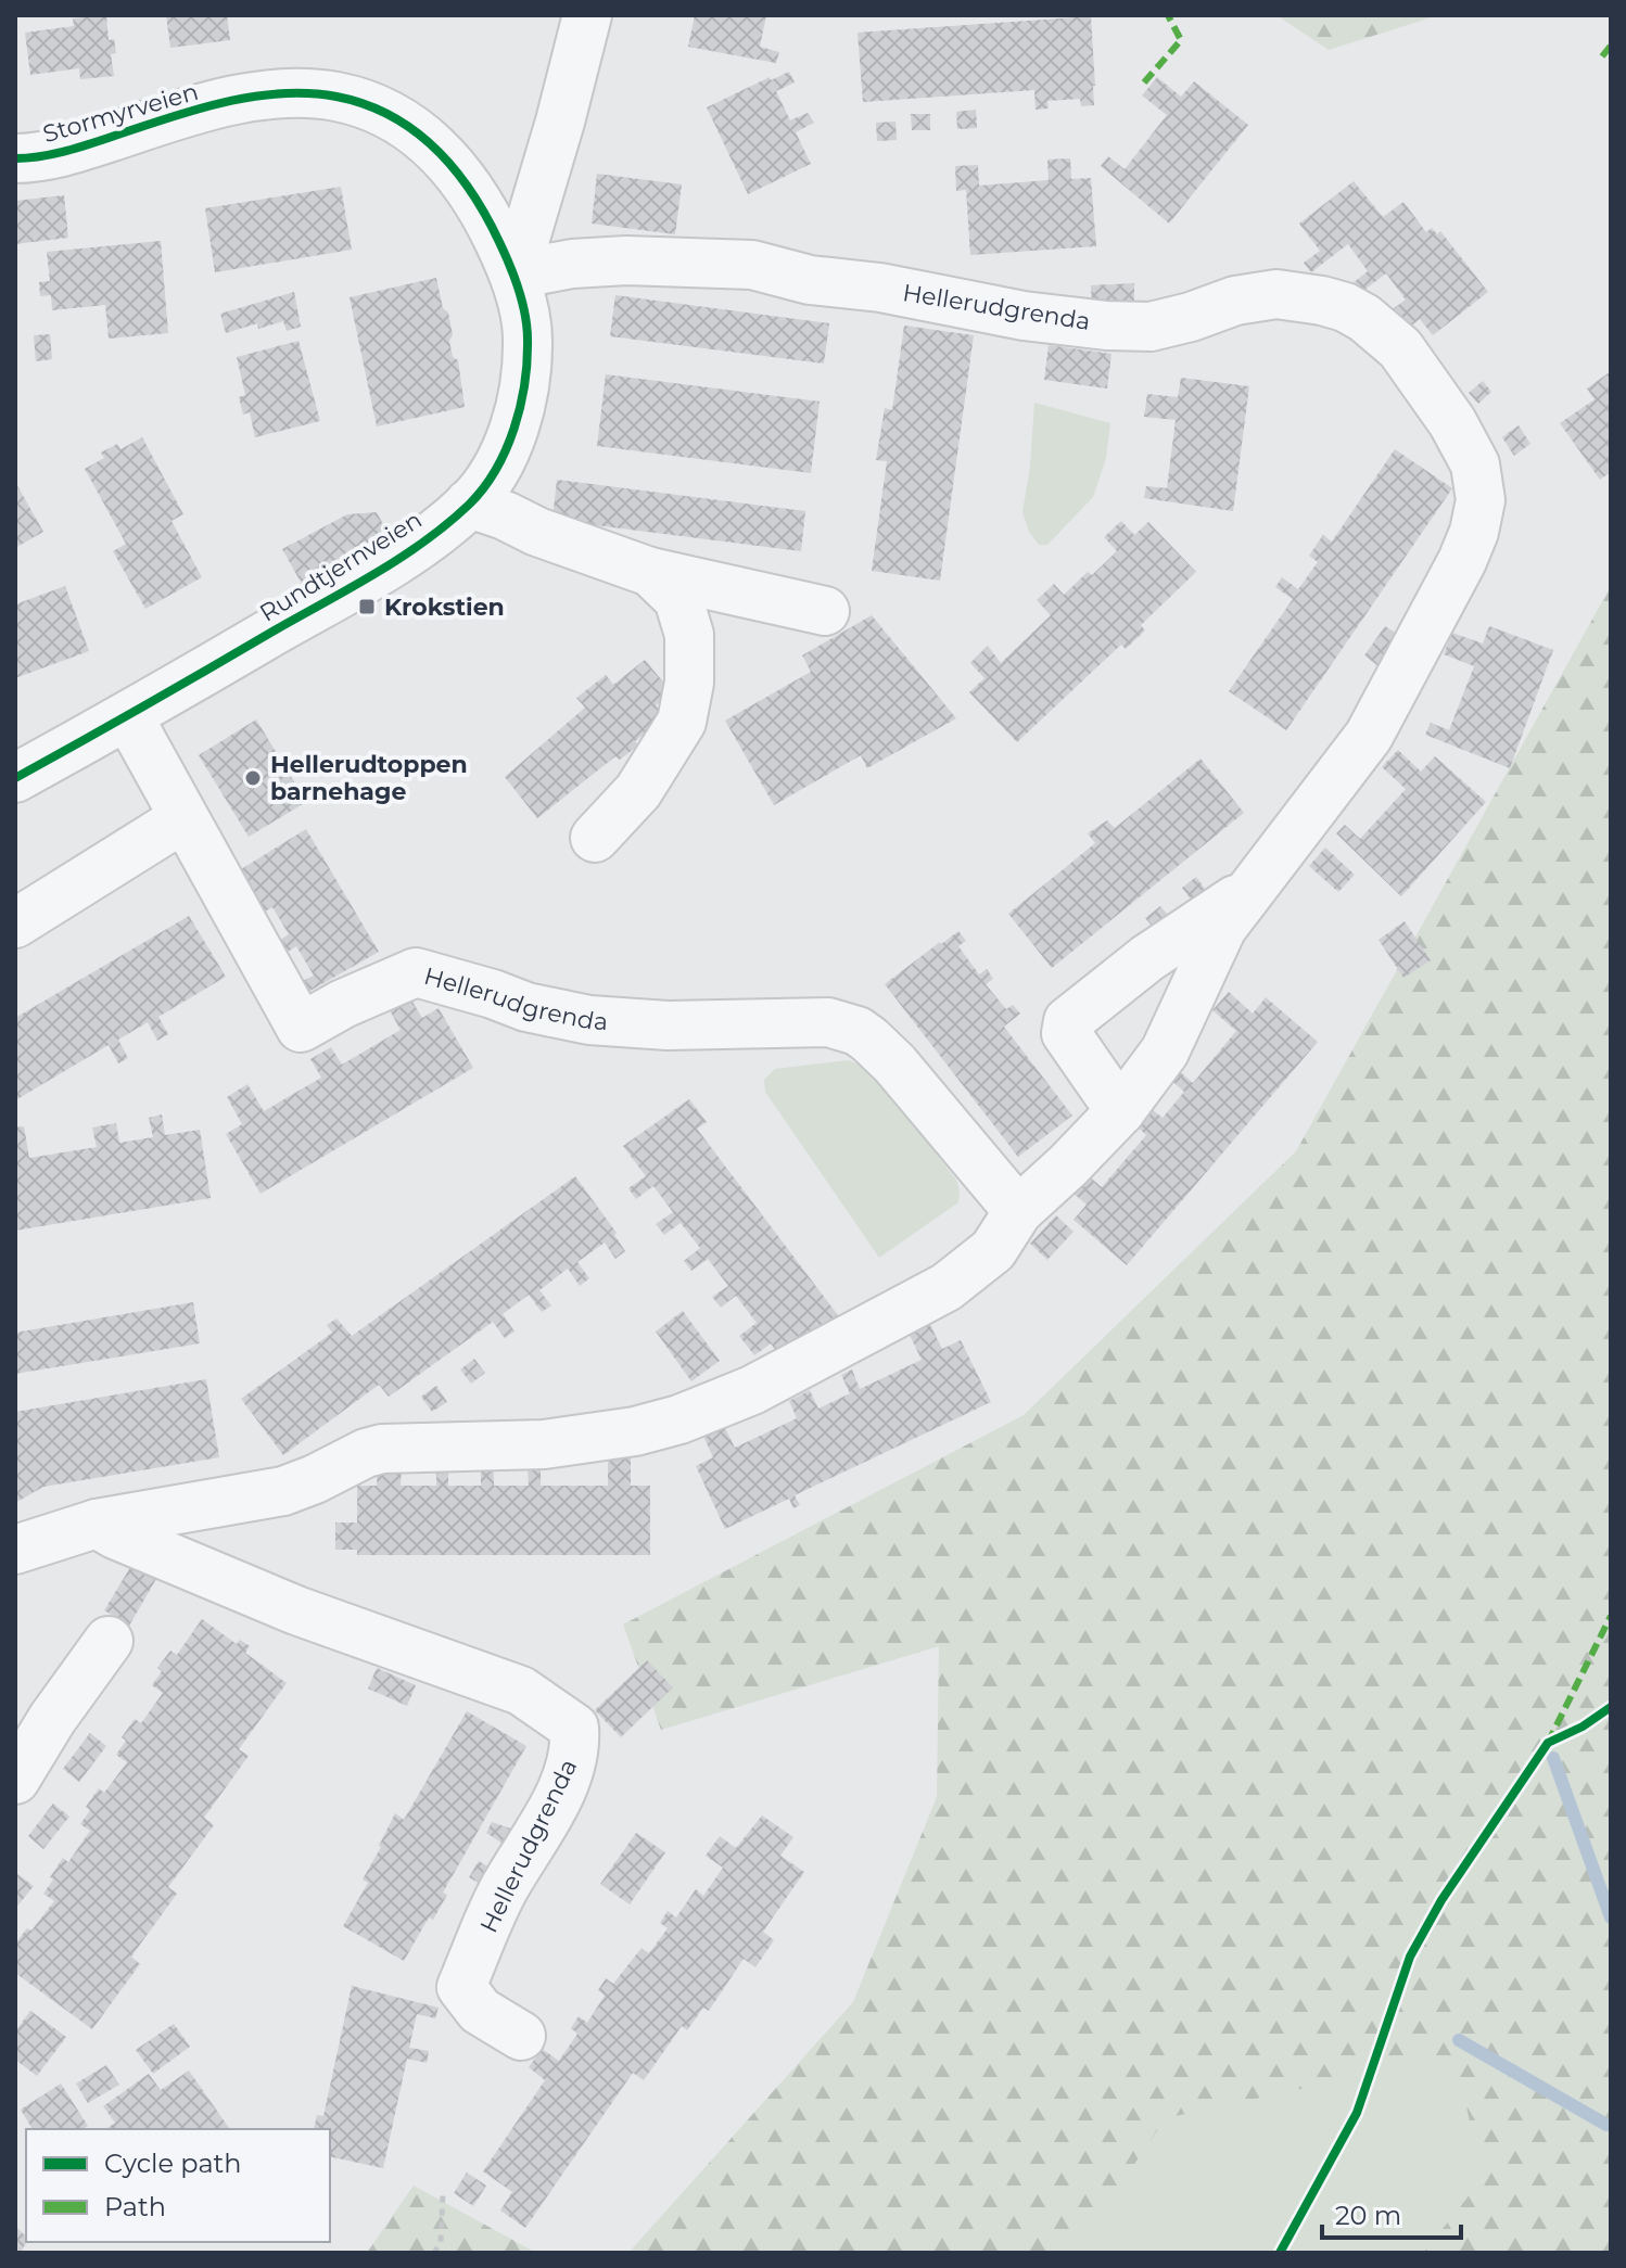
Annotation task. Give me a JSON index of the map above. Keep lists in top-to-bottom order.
{
  "streets": {
    "street": ["Stormyrveien", "Hellerudgrenda", "Rundtjernveien"]
  },
  "crossings": [
    ["Stormyrveien", "Hellerudgrenda"],
    ["Stormyrveien", "Rundtjernveien"],
    ["Hellerudgrenda", "Rundtjernveien"]
  ],
  "places": {
    "transit": ["Krokstien"],
    "other": ["Hellerudtoppen barnehage"]
  },
  "legend": ["Cycle path", "Path"],
  "scale_bar": "20 m"
}
